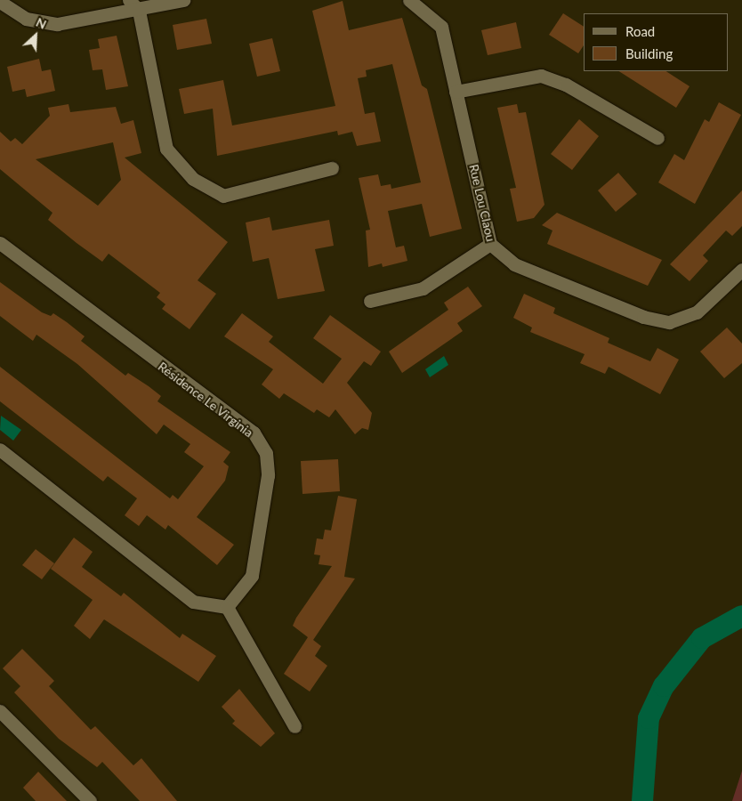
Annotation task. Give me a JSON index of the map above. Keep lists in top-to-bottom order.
{
  "streets": {
    "street": ["Rue Lou Claou", "Résidence Le Virginia"]
  },
  "legend": ["Road", "Building"],
  "north": "top right"
}
